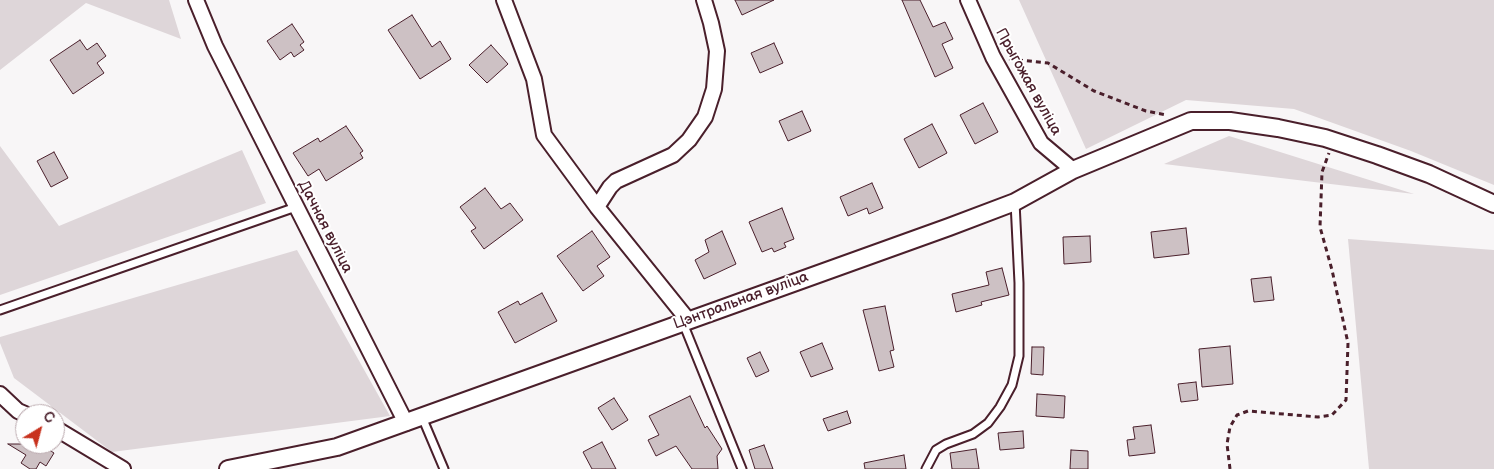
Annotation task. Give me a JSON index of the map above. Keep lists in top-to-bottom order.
{
  "streets": {
    "street": ["Прыгожая вуліца", "Дачная вуліца", "Цэнтральная вуліца"]
  },
  "crossings": [
    ["Прыгожая вуліца", "Цэнтральная вуліца"],
    ["Дачная вуліца", "Цэнтральная вуліца"]
  ],
  "north": "top right"
}
